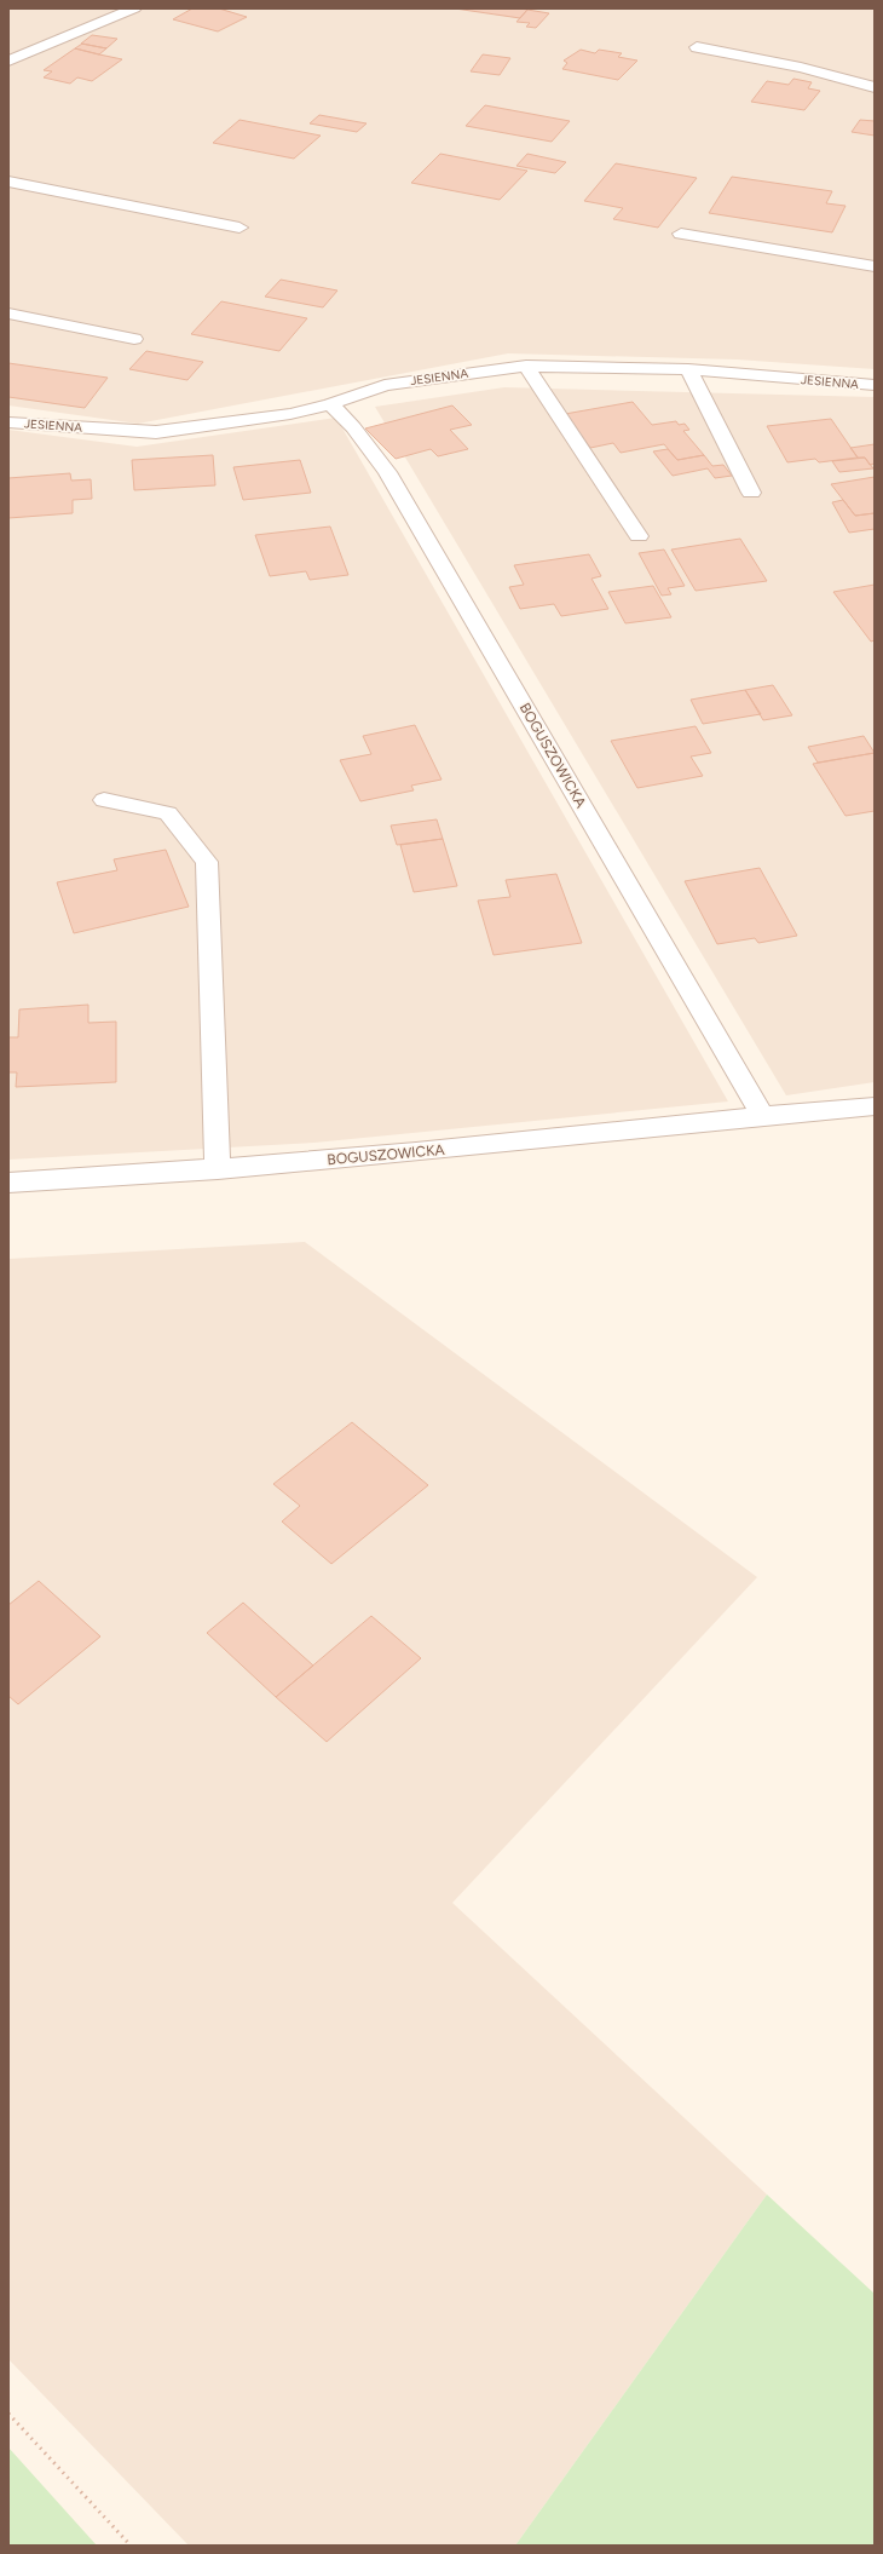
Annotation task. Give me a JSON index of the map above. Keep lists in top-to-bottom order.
{
  "streets": {
    "street": ["JESIENNA", "BOGUSZOWICKA"]
  },
  "crossings": [
    ["JESIENNA", "BOGUSZOWICKA"]
  ]
}
